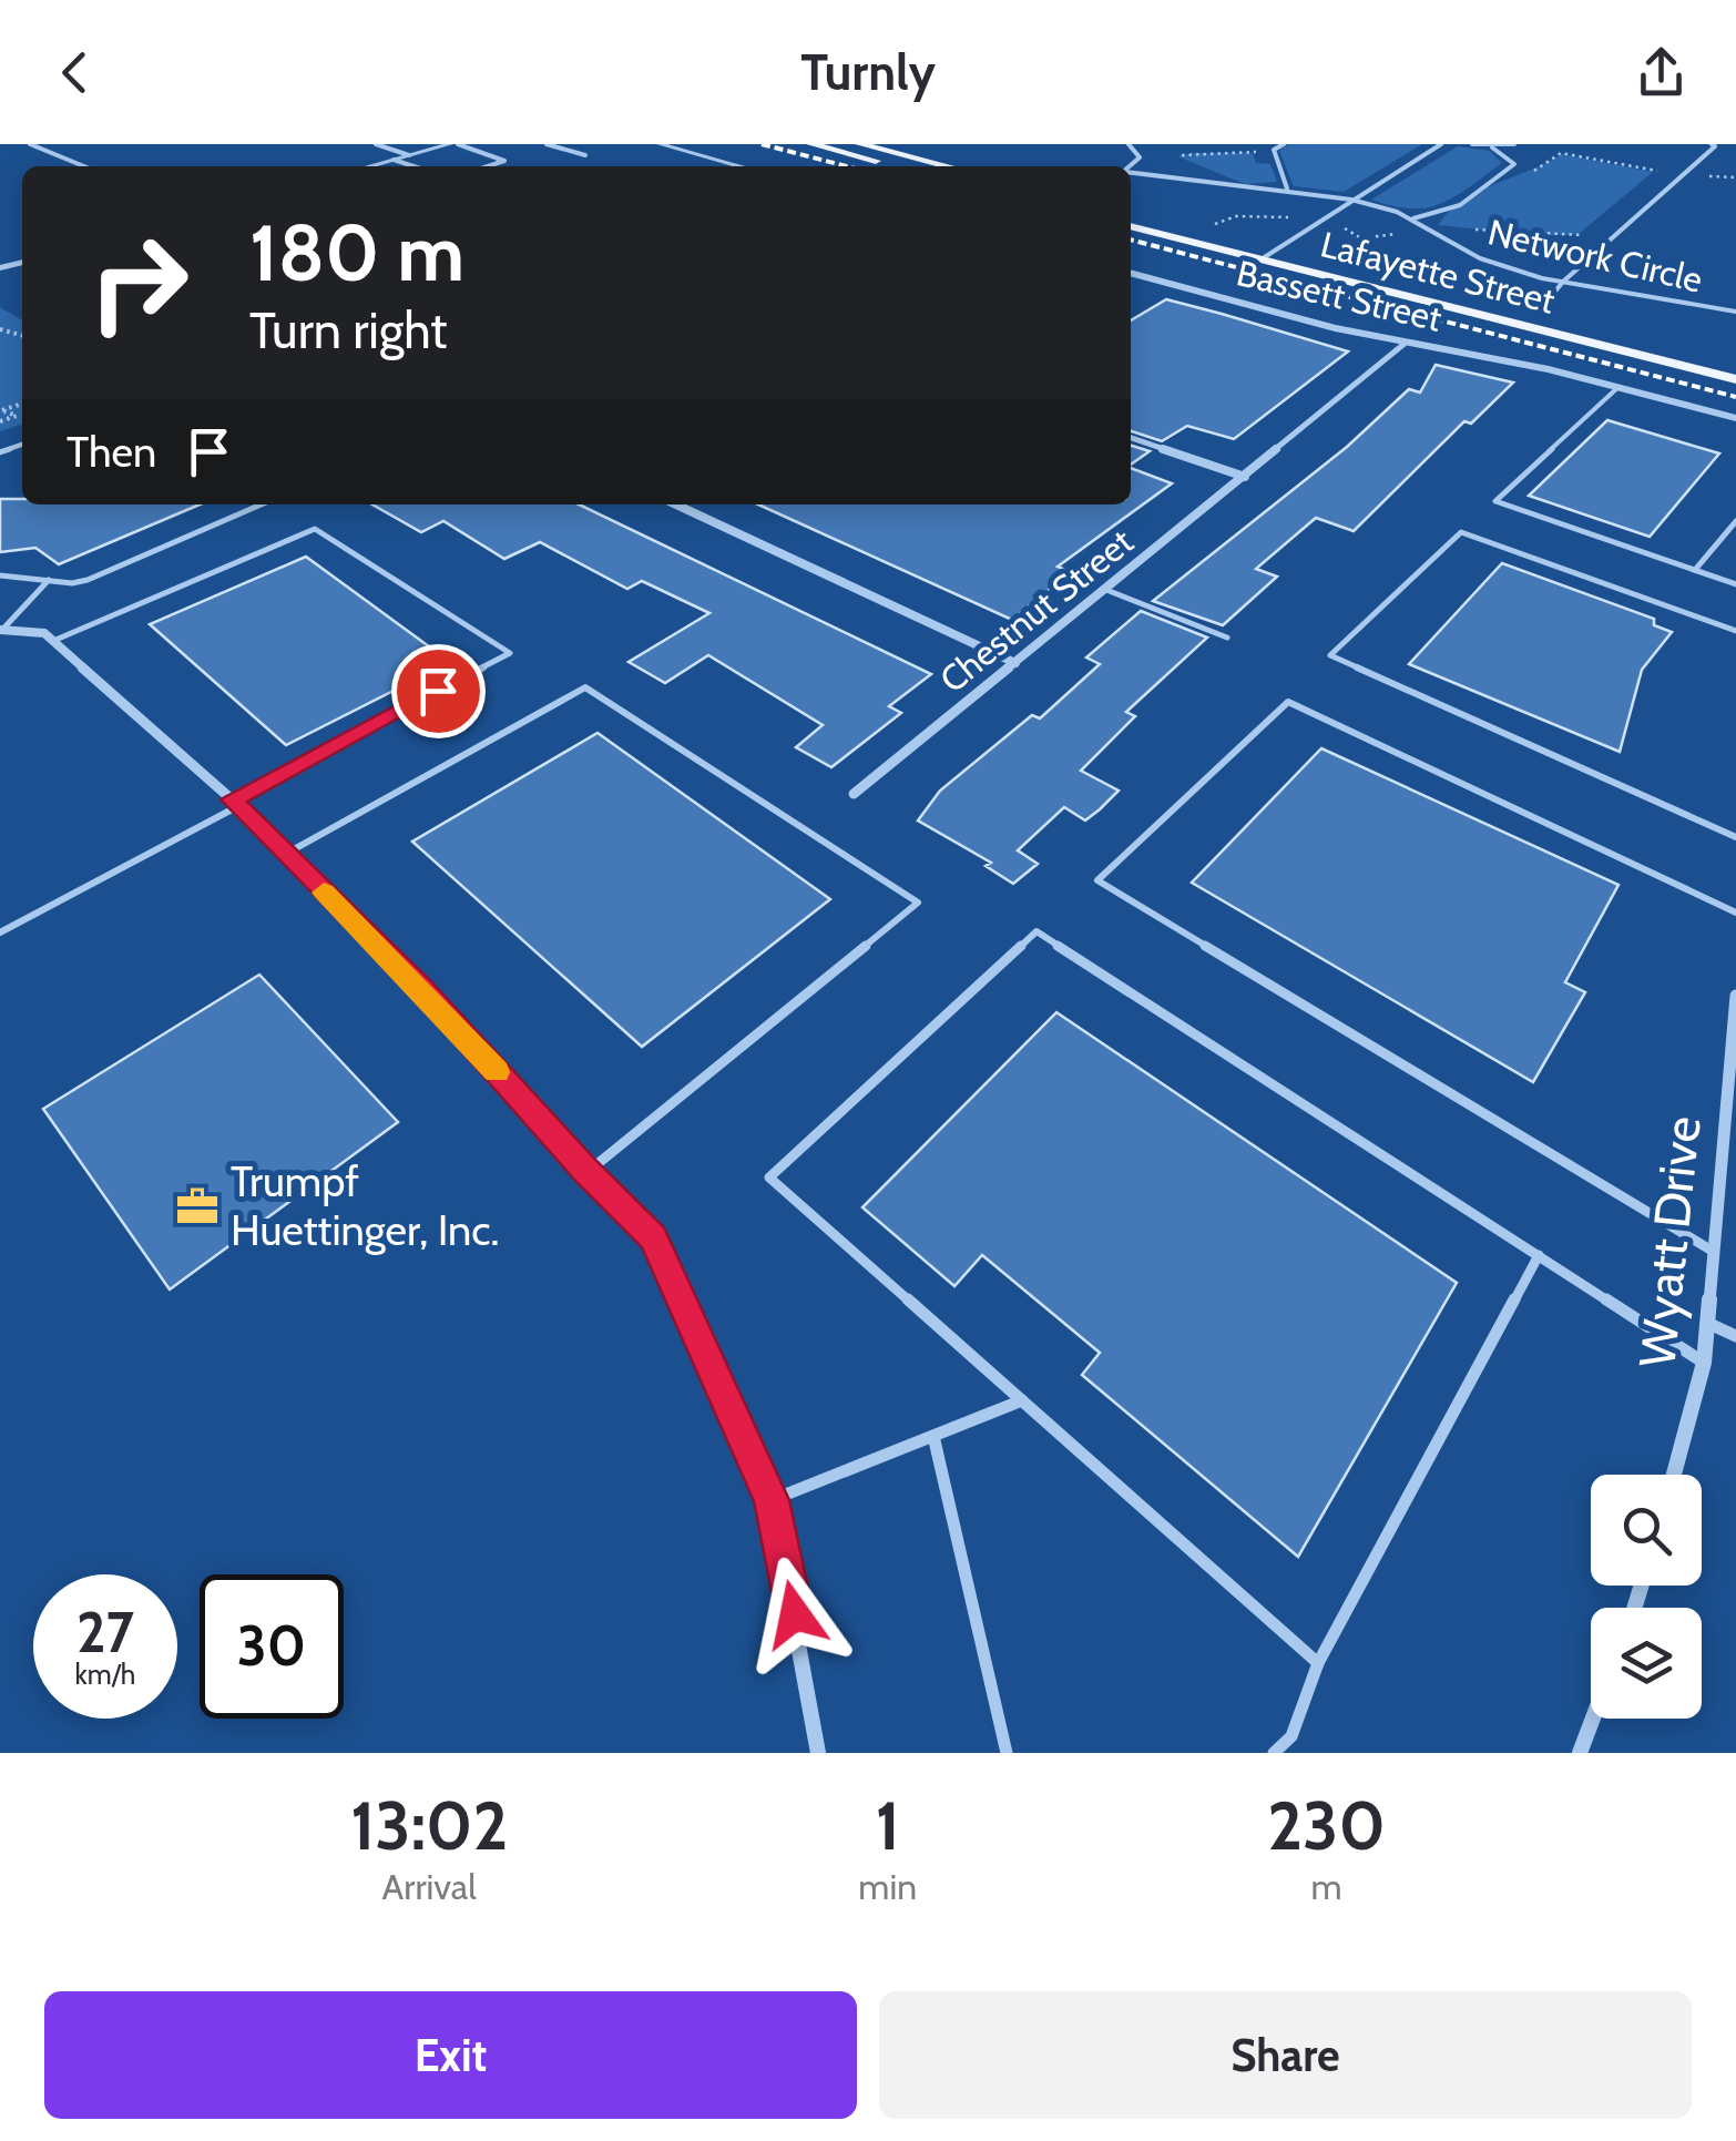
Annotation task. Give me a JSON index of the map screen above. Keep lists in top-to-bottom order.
{
  "streets": {
    "main road": ["Lafayette Street"],
    "street": ["Bassett Street", "Chestnut Street", "Wyatt Drive"],
    "lane": ["Network Circle"]
  },
  "crossings": [
    ["Bassett Street", "Chestnut Street"]
  ],
  "places": {
    "office": ["Trumpf Huettinger, Inc."]
  },
  "page": {
    "header": "Turnly",
    "turn": ["180 m", "Turn right"],
    "then": "Then",
    "speed": "27 km/h",
    "limit": "30",
    "eta": [
      "13:02",
      "Arrival",
      "1",
      "min",
      "230",
      "m"
    ],
    "buttons": ["Exit", "Share"]
  }
}
